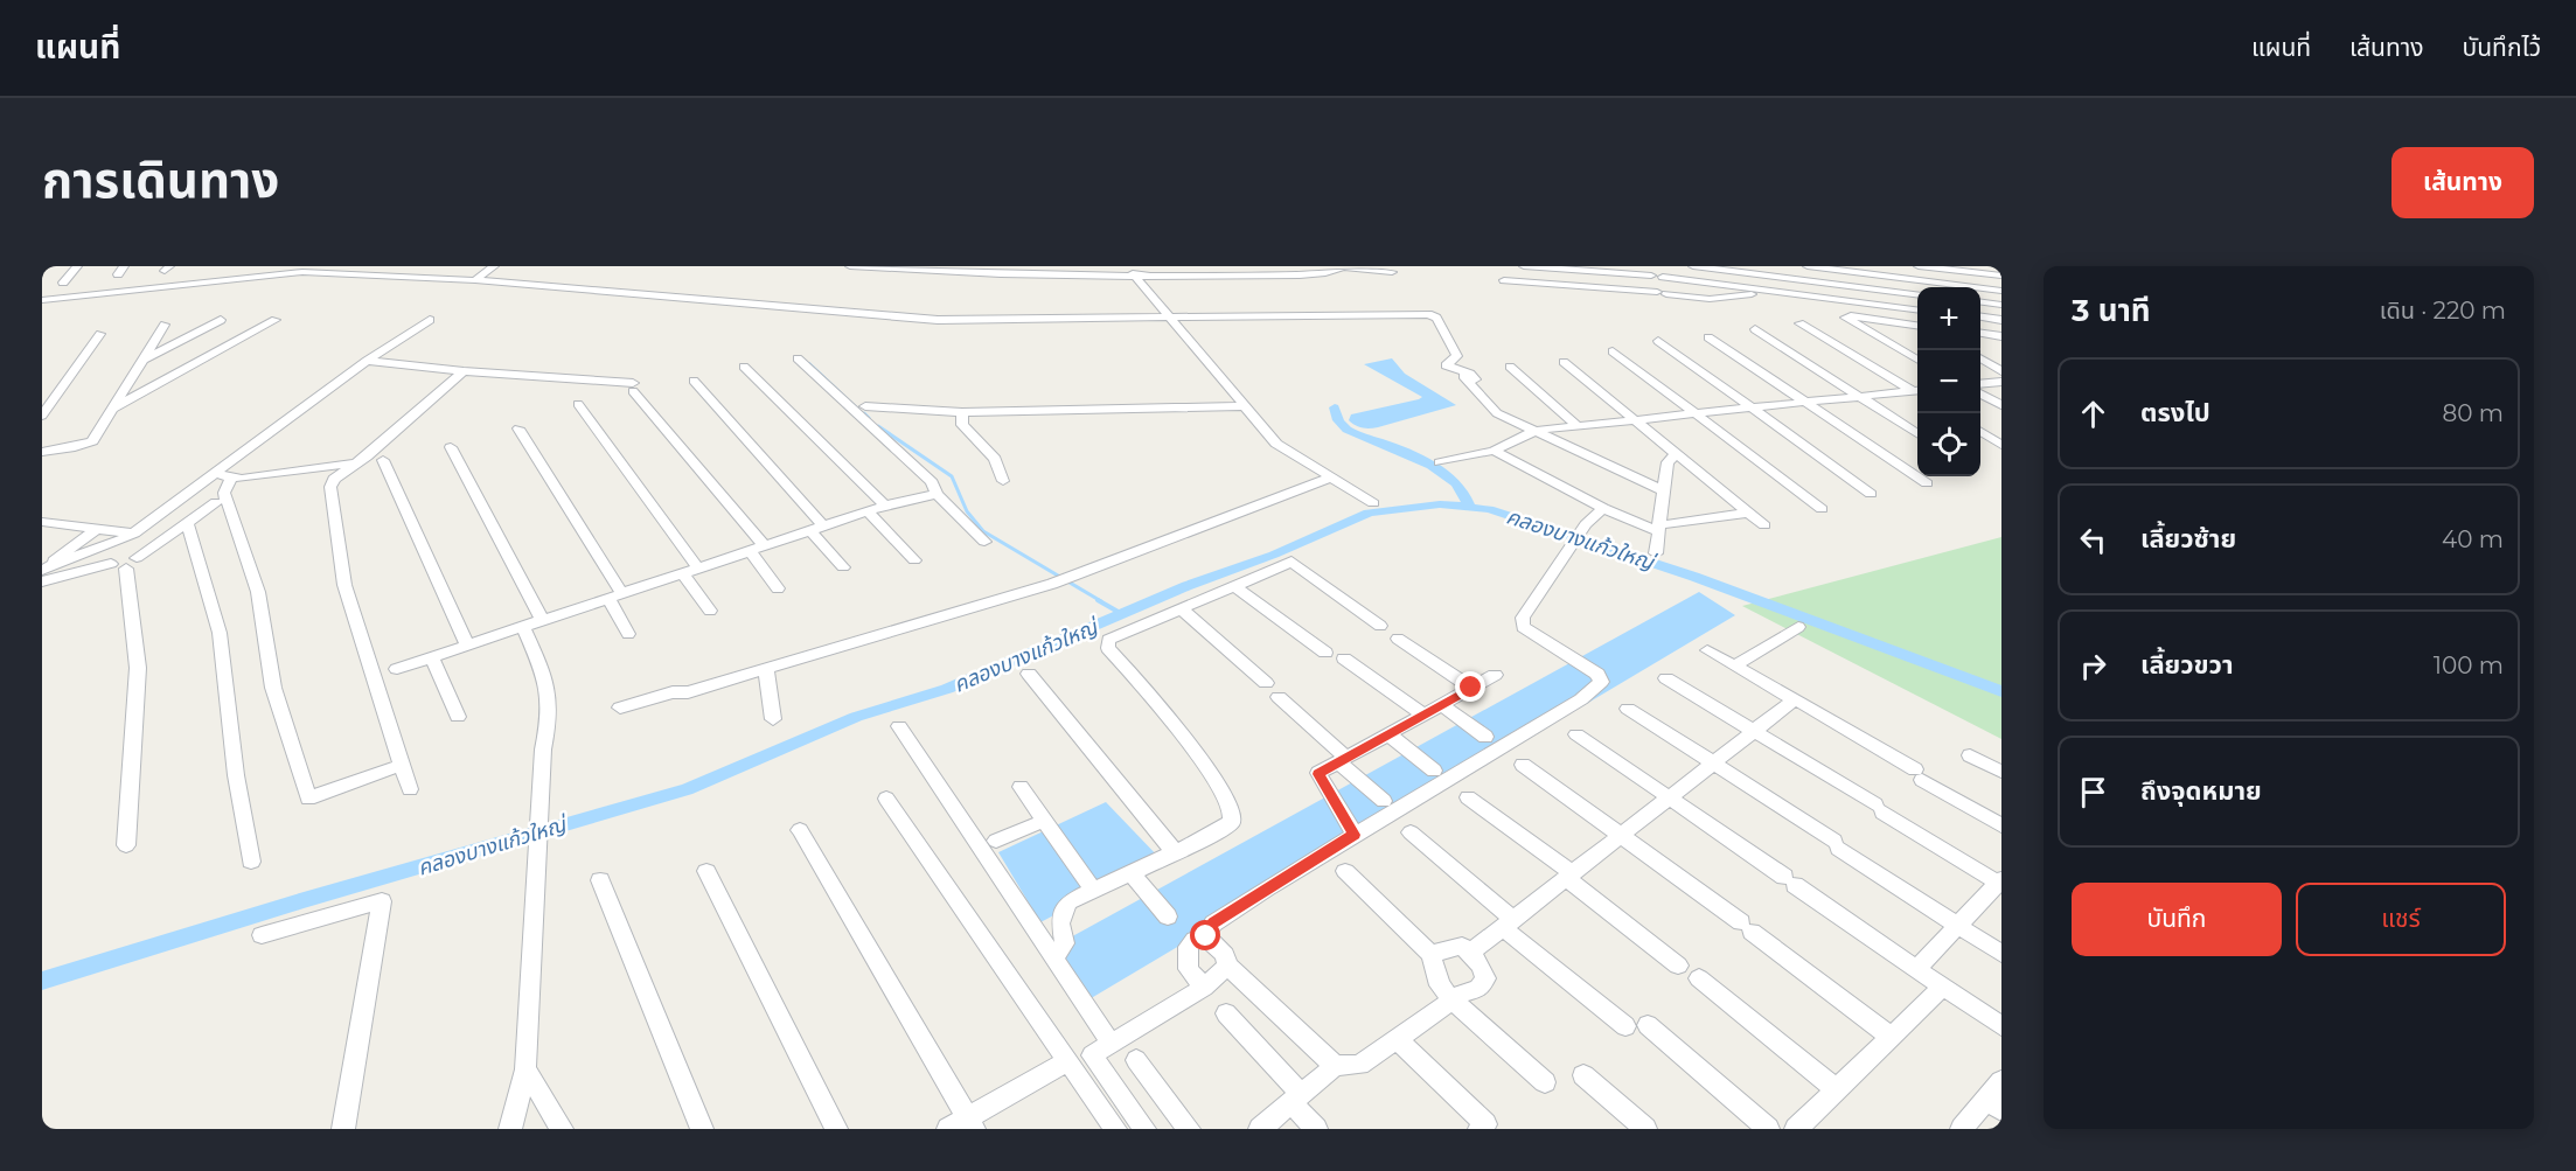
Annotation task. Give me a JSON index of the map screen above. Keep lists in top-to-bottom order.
{
  "water": ["คลองบางแก้วใหญ่"],
  "page": {
    "header": "แผนที่",
    "nav": ["แผนที่", "เส้นทาง", "บันทึกไว้"],
    "title": "การเดินทาง",
    "buttons": [
      "เส้นทาง",
      ["บันทึก", "แชร์"]
    ],
    "heading": ["3 นาที", "เดิน · 220 m"],
    "map_buttons": ["+", "−"],
    "list": [
      ["ตรงไป", "80 m"],
      ["เลี้ยวซ้าย", "40 m"],
      ["เลี้ยวขวา", "100 m"],
      "ถึงจุดหมาย"
    ]
  }
}
